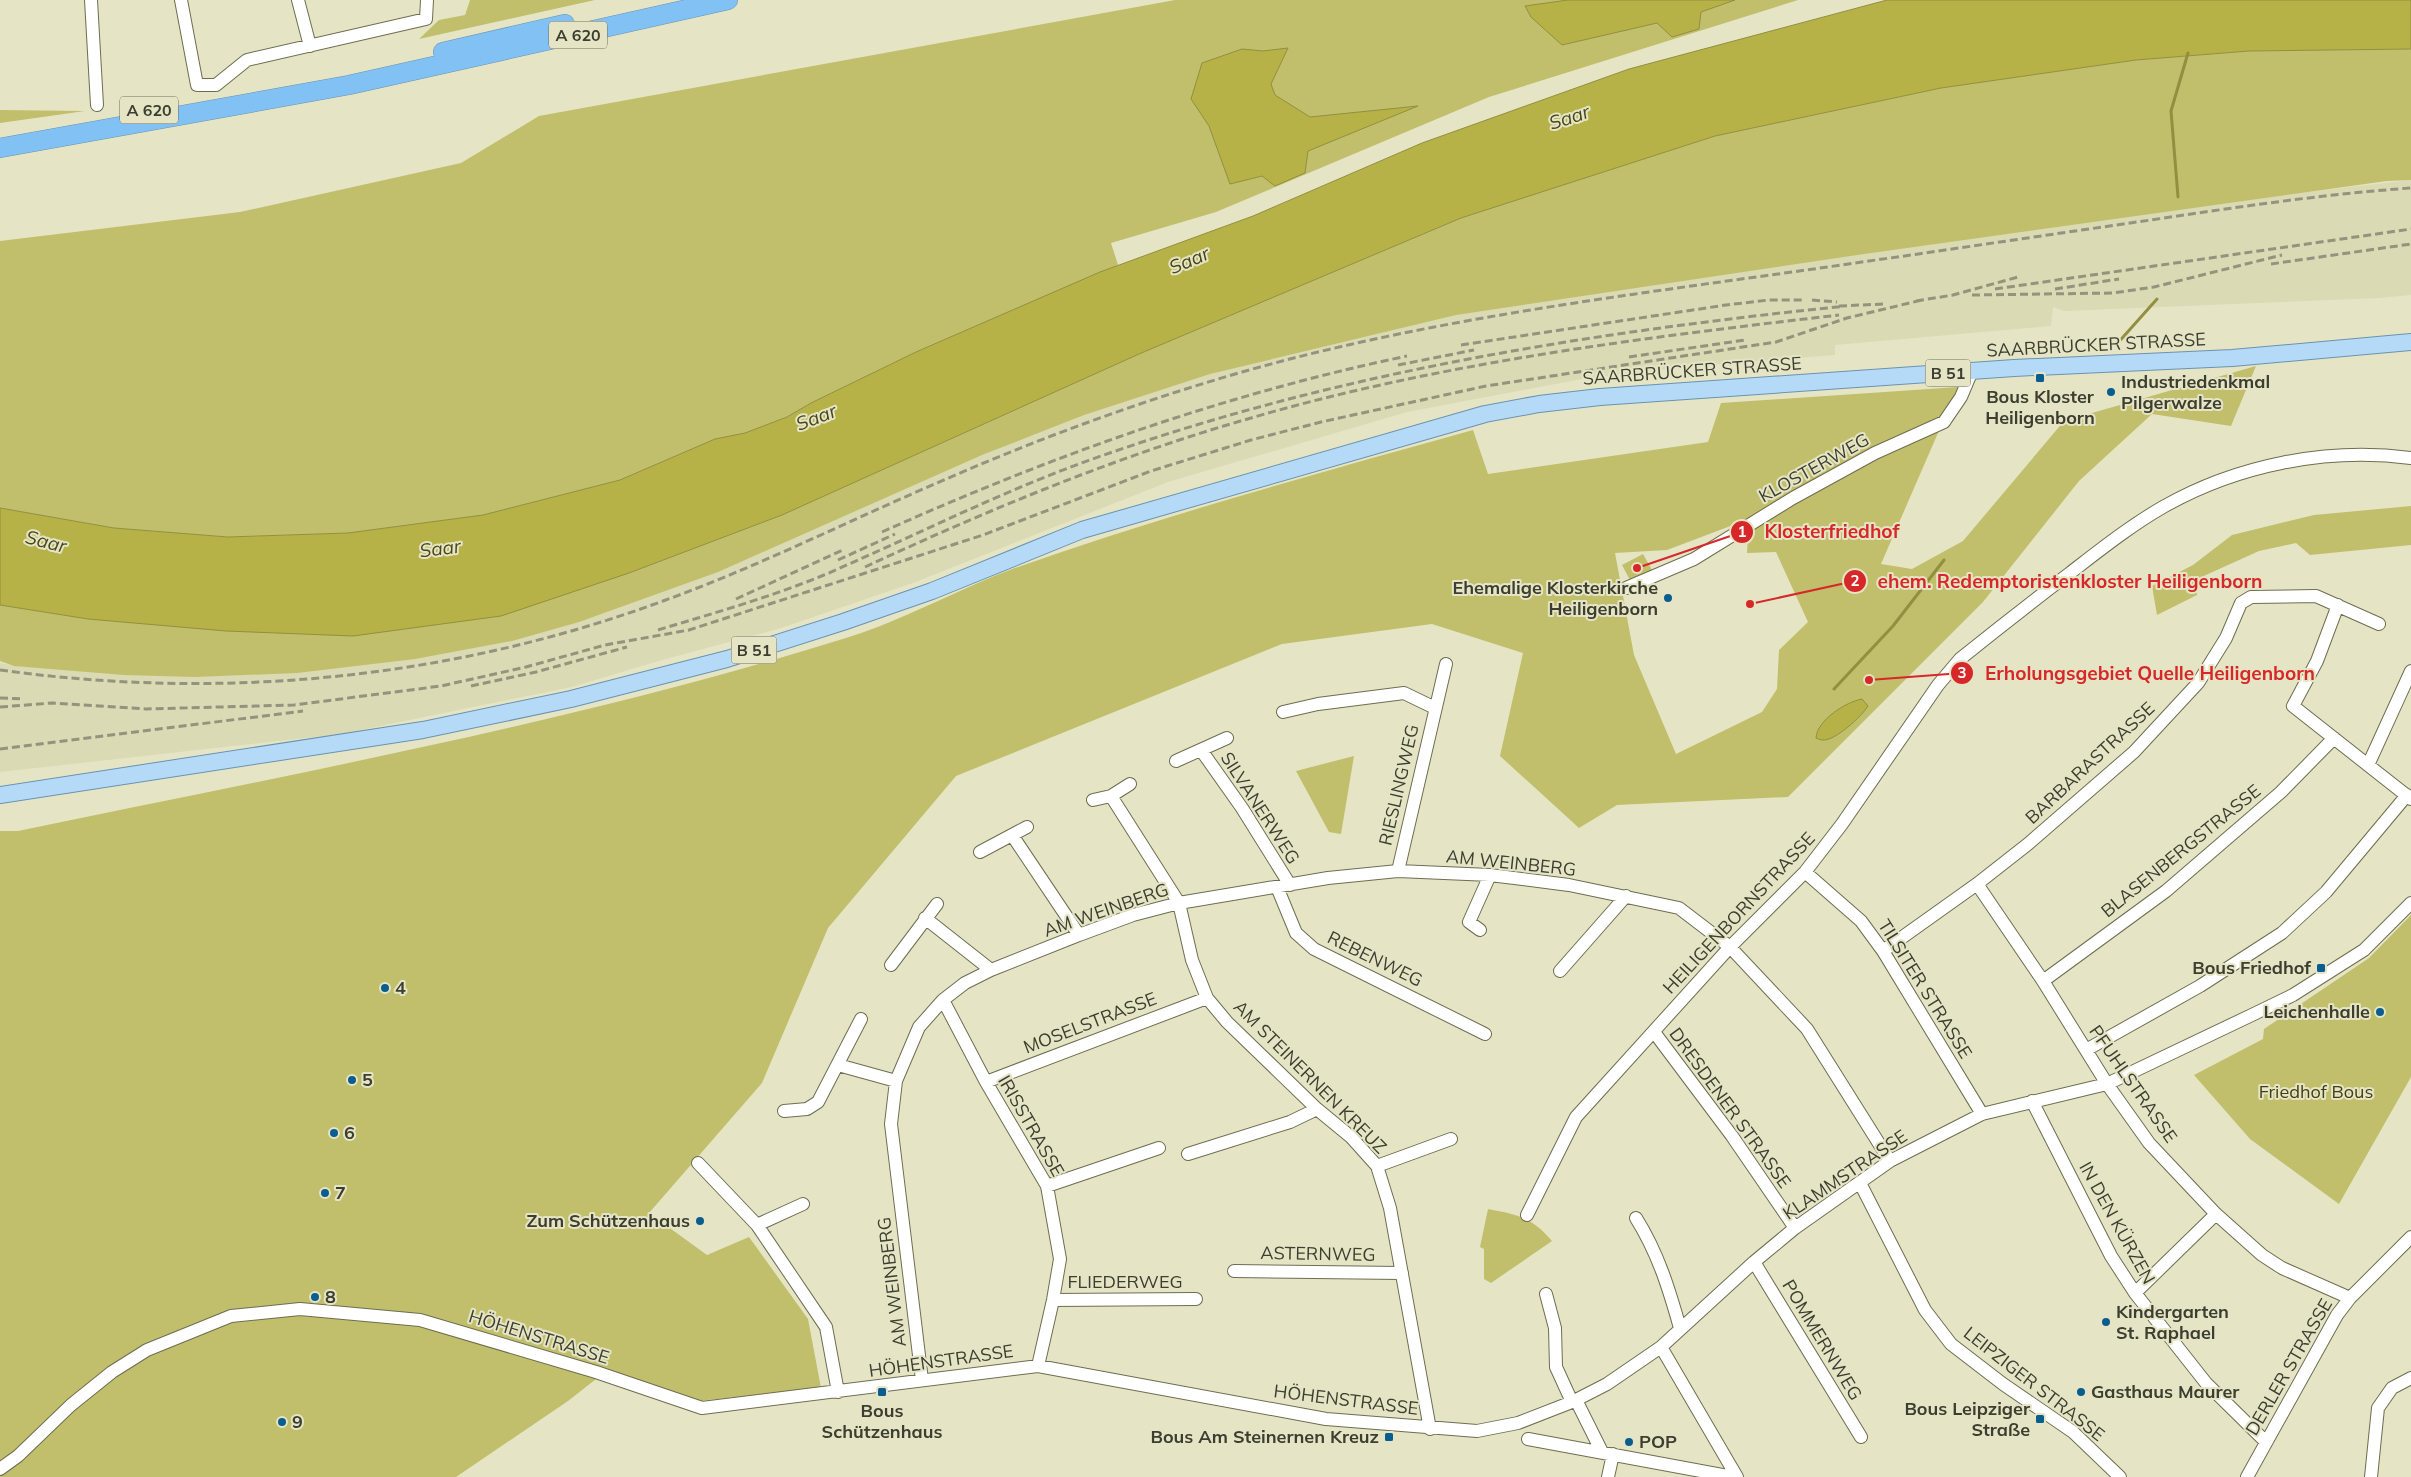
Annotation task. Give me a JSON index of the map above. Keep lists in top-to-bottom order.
{
  "streets": {
    "highway": ["A 620"],
    "main road": ["SAARBRÜCKER STRASSE", "B 51"],
    "street": [
      "KLOSTERWEG",
      "BARBARASTRASSE",
      "RIESLINGWEG",
      "SILVANERWEG",
      "BLASENBERGSTRASSE",
      "AM WEINBERG",
      "HEILIGENBORNSTRASSE",
      "REBENWEG",
      "TILSITER STRASSE",
      "MOSELSTRASSE",
      "AM STEINERNEN KREUZ",
      "PFUHLSTRASSE",
      "DRESDENER STRASSE",
      "IRISSTRASSE",
      "KLAMMSTRASSE",
      "IN DEN KÜRZEN",
      "ASTERNWEG",
      "FLIEDERWEG",
      "HÖHENSTRASSE",
      "POMMERNWEG",
      "DERLER STRASSE",
      "LEIPZIGER STRASSE"
    ]
  },
  "crossings": [
    ["SAARBRÜCKER STRASSE", "KLOSTERWEG"],
    ["BARBARASTRASSE", "TILSITER STRASSE"],
    ["BARBARASTRASSE", "PFUHLSTRASSE"],
    ["RIESLINGWEG", "AM WEINBERG"],
    ["SILVANERWEG", "AM WEINBERG"],
    ["SILVANERWEG", "REBENWEG"],
    ["BLASENBERGSTRASSE", "PFUHLSTRASSE"],
    ["AM WEINBERG", "HEILIGENBORNSTRASSE"],
    ["AM WEINBERG", "REBENWEG"],
    ["AM WEINBERG", "AM STEINERNEN KREUZ"],
    ["AM WEINBERG", "IRISSTRASSE"],
    ["AM WEINBERG", "KLAMMSTRASSE"],
    ["AM WEINBERG", "HÖHENSTRASSE"],
    ["HEILIGENBORNSTRASSE", "TILSITER STRASSE"],
    ["HEILIGENBORNSTRASSE", "DRESDENER STRASSE"],
    ["TILSITER STRASSE", "KLAMMSTRASSE"],
    ["MOSELSTRASSE", "AM STEINERNEN KREUZ"],
    ["MOSELSTRASSE", "IRISSTRASSE"],
    ["AM STEINERNEN KREUZ", "ASTERNWEG"],
    ["AM STEINERNEN KREUZ", "HÖHENSTRASSE"],
    ["PFUHLSTRASSE", "KLAMMSTRASSE"],
    ["PFUHLSTRASSE", "DERLER STRASSE"],
    ["DRESDENER STRASSE", "KLAMMSTRASSE"],
    ["IRISSTRASSE", "FLIEDERWEG"],
    ["IRISSTRASSE", "HÖHENSTRASSE"],
    ["KLAMMSTRASSE", "IN DEN KÜRZEN"],
    ["KLAMMSTRASSE", "HÖHENSTRASSE"],
    ["KLAMMSTRASSE", "POMMERNWEG"],
    ["KLAMMSTRASSE", "LEIPZIGER STRASSE"],
    ["IN DEN KÜRZEN", "DERLER STRASSE"]
  ],
  "water": ["Saar"],
  "parks": ["Friedhof Bous"],
  "places": {
    "transit": [
      "Bous Kloster Heiligenborn",
      "Bous Friedhof",
      "Bous Schützenhaus",
      "Bous Leipziger Straße",
      "Bous Am Steinernen Kreuz"
    ],
    "other": [
      "Industriedenkmal Pilgerwalze",
      "Klosterfriedhof",
      "Ehemalige Klosterkirche Heiligenborn",
      "ehem. Redemptoristenkloster Heiligenborn",
      "Erholungsgebiet Quelle Heiligenborn",
      "4",
      "Leichenhalle",
      "5",
      "6",
      "7",
      "Zum Schützenhaus",
      "8",
      "Kindergarten St. Raphael",
      "Gasthaus Maurer",
      "9",
      "POP"
    ]
  }
}
